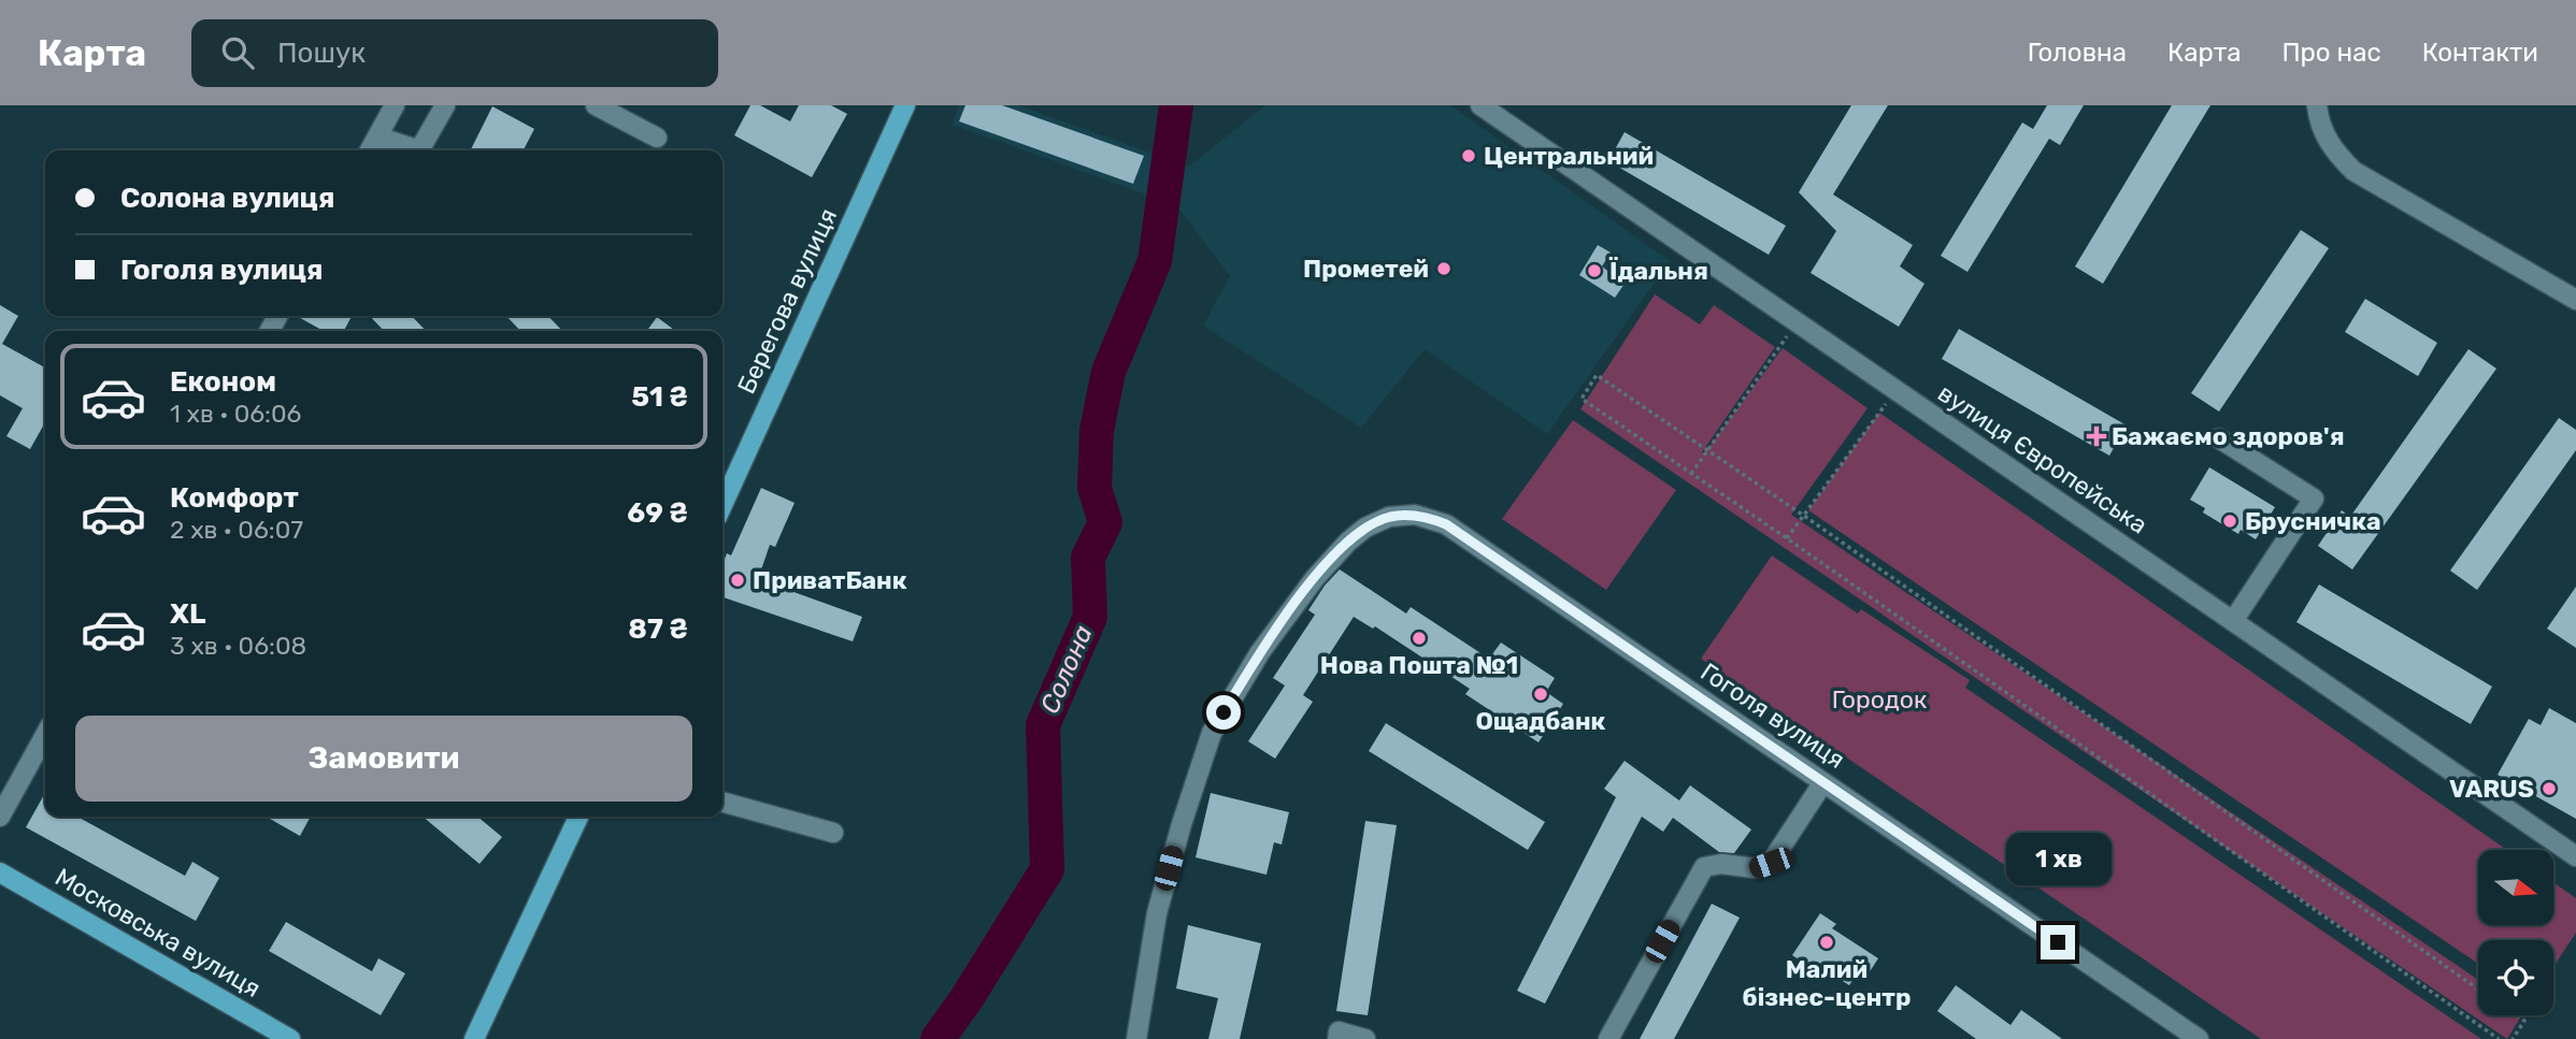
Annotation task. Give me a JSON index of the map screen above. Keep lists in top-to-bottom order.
{
  "streets": {
    "main road": ["Берегова вулиця", "Московська вулиця"],
    "street": ["вулиця Європейська", "Гоголя вулиця"]
  },
  "water": ["Солона"],
  "parks": ["Городок"],
  "places": {
    "other": [
      "Центральний",
      "Прометей",
      "Їдальня",
      "Брусничка",
      "ПриватБанк",
      "Нова Пошта №1",
      "Ощадбанк",
      "VARUS",
      "Малий бізнес-центр"
    ],
    "health": ["Бажаємо здоров'я"]
  },
  "north": "right",
  "page": {
    "header": "Карта",
    "search": "Пошук",
    "nav": [
      "Головна",
      "Карта",
      "Про нас",
      "Контакти"
    ],
    "banner": ["Солона вулиця", "Гоголя вулиця"],
    "list": [
      {
        "name": "Економ",
        "note": "1 хв · 06:06",
        "value": "51 ₴"
      },
      {
        "name": "Комфорт",
        "note": "2 хв · 06:07",
        "value": "69 ₴"
      },
      {
        "name": "XL",
        "note": "3 хв · 06:08",
        "value": "87 ₴"
      }
    ],
    "buttons": "Замовити",
    "bubble": "1 хв"
  }
}
